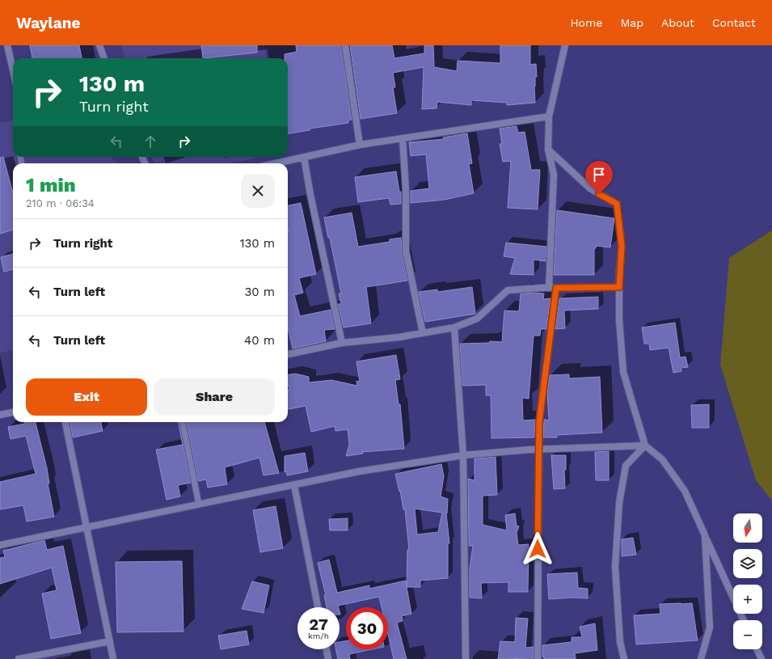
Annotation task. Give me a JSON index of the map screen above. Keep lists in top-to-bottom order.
{
  "north": "bottom",
  "page": {
    "header": "Waylane",
    "nav": [
      "Home",
      "Map",
      "About",
      "Contact"
    ],
    "turn": ["130 m", "Turn right"],
    "heading": ["1 min", "210 m · 06:34"],
    "list": [
      {
        "name": "Turn right",
        "value": "130 m"
      },
      {
        "name": "Turn left",
        "value": "30 m"
      },
      {
        "name": "Turn left",
        "value": "40 m"
      }
    ],
    "buttons": ["Exit", "Share"],
    "map_buttons": ["+", "−"],
    "speed": "27 km/h",
    "limit": "30"
  }
}
